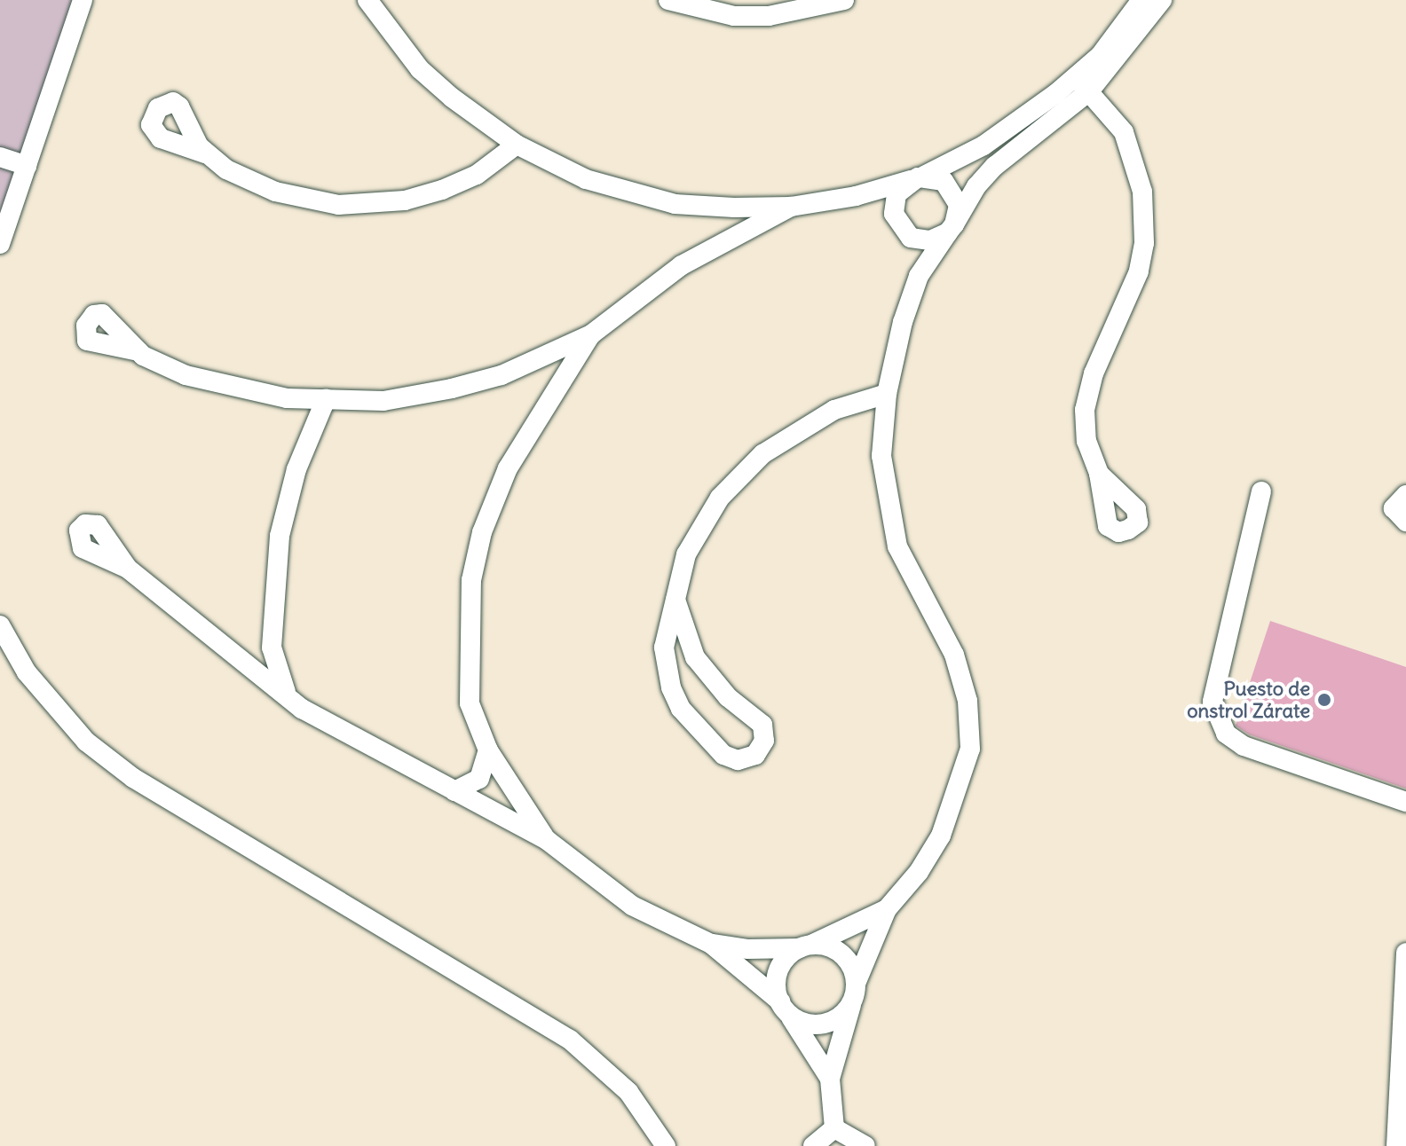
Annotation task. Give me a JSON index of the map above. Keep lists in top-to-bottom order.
{
  "places": ["Puesto de onstrol Zárate"]
}
